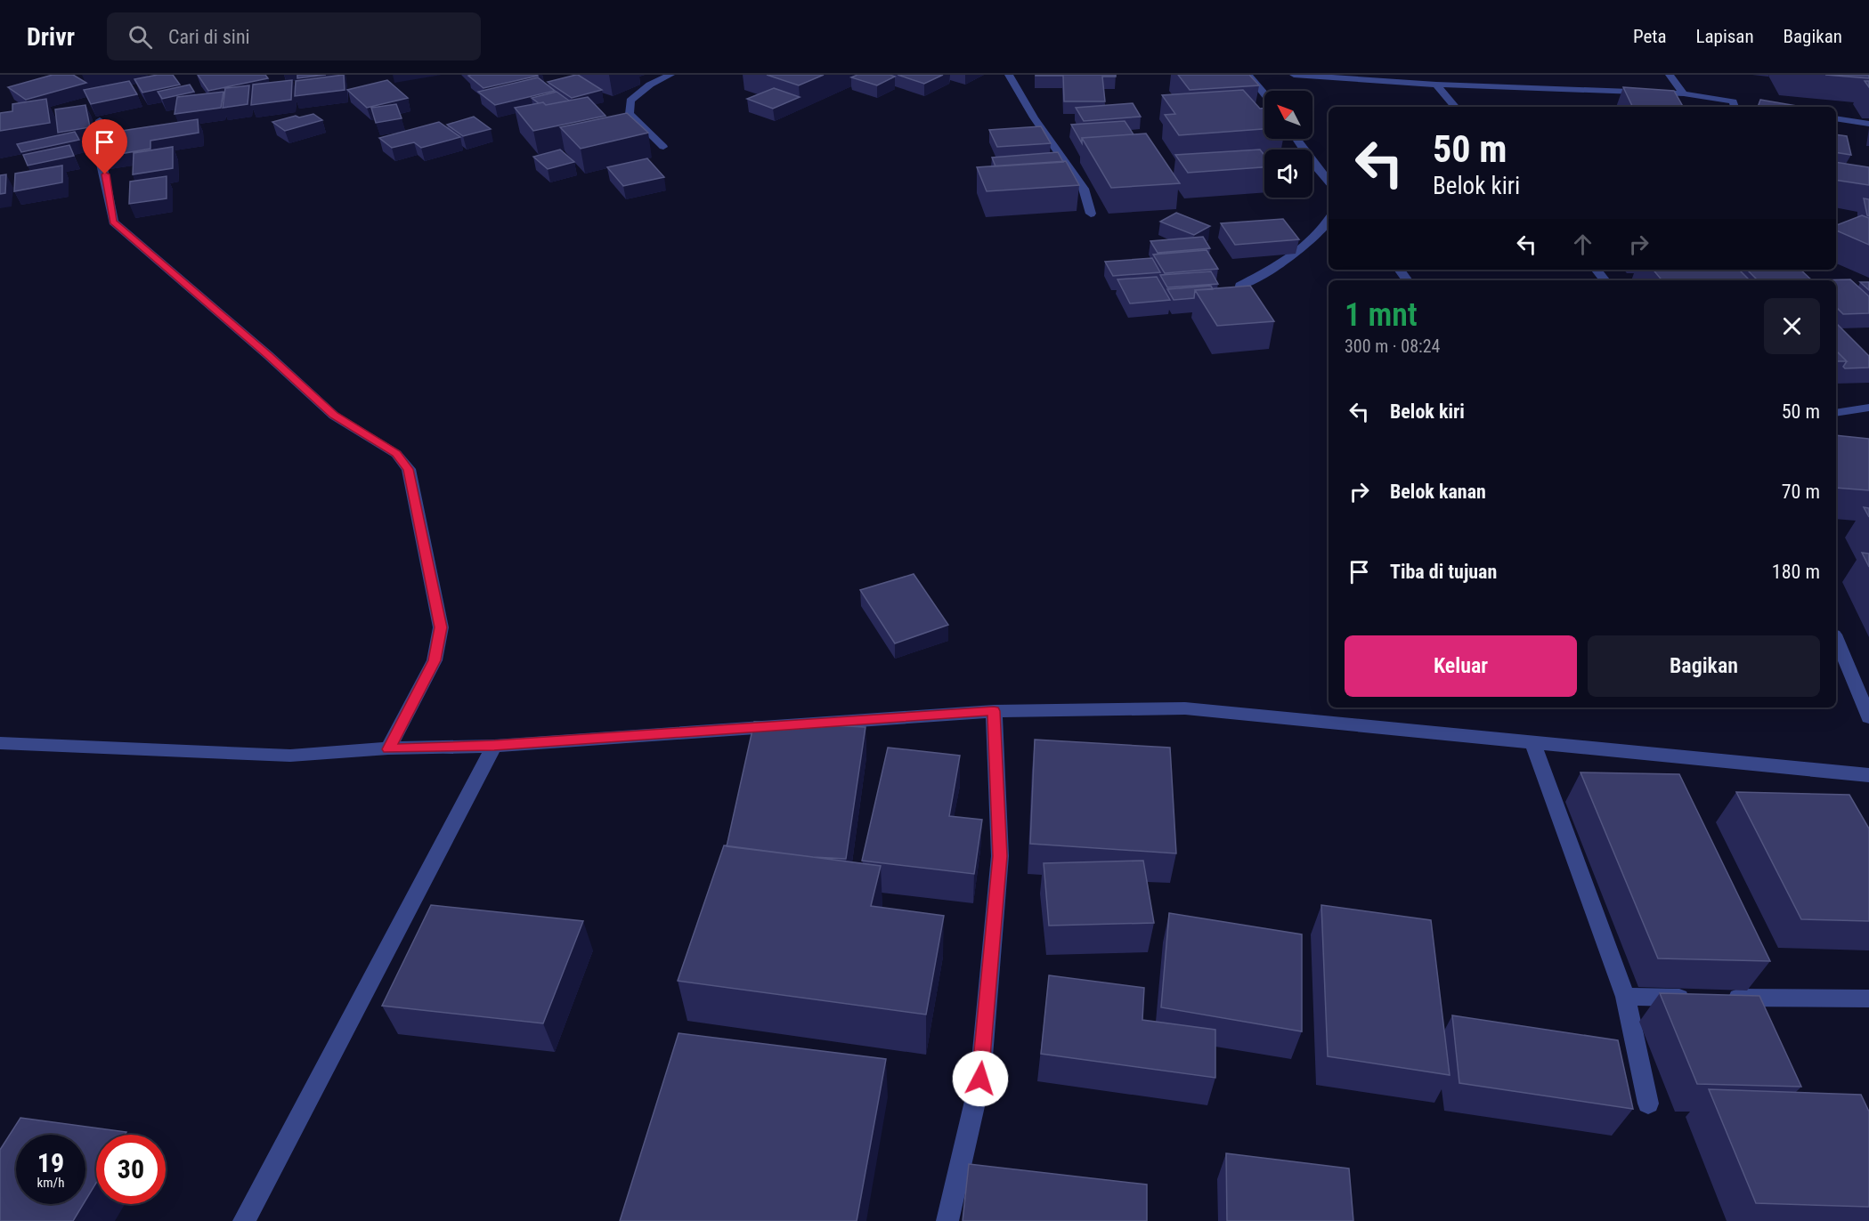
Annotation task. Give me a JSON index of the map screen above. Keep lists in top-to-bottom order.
{
  "north": "top left",
  "page": {
    "header": "Drivr",
    "search": "Cari di sini",
    "nav": ["Peta", "Lapisan", "Bagikan"],
    "turn": ["50 m", "Belok kiri"],
    "heading": ["1 mnt", "300 m · 08:24"],
    "list": [
      {
        "name": "Belok kiri",
        "value": "50 m"
      },
      {
        "name": "Belok kanan",
        "value": "70 m"
      },
      {
        "name": "Tiba di tujuan",
        "value": "180 m"
      }
    ],
    "buttons": ["Keluar", "Bagikan"],
    "speed": "19 km/h",
    "limit": "30"
  }
}
